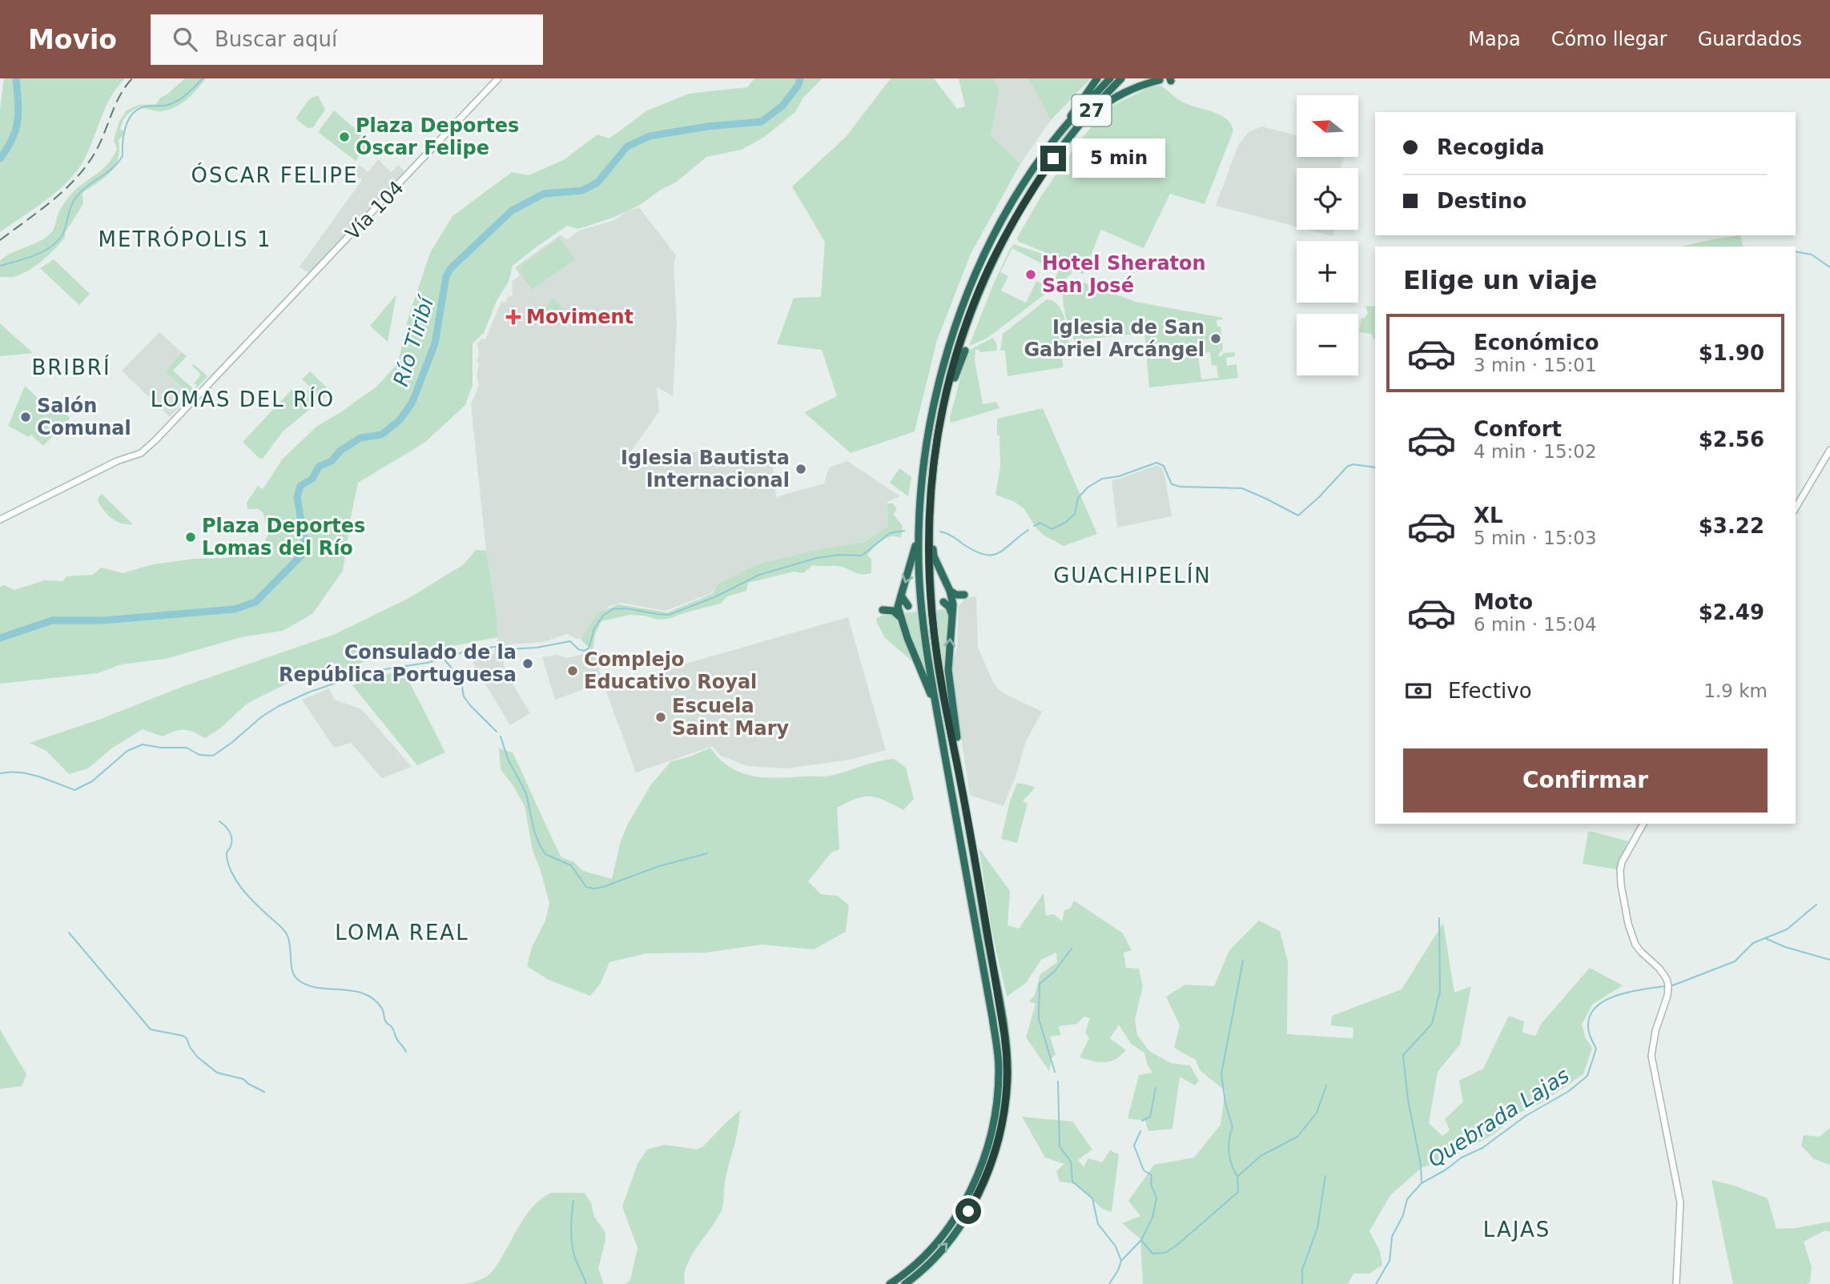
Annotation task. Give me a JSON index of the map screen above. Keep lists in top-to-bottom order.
{
  "streets": {
    "highway": ["27"],
    "main road": ["Vía 104"]
  },
  "districts": [
    "ÓSCAR FELIPE",
    "METRÓPOLIS 1",
    "BRIBRÍ",
    "LOMAS DEL RÍO",
    "GUACHIPELÍN",
    "LOMA REAL",
    "LAJAS"
  ],
  "water": ["Río Tiribí", "Quebrada Lajas"],
  "places": {
    "other": [
      "Plaza Deportes Óscar Felipe",
      "Hotel Sheraton San José",
      "Iglesia de San Gabriel Arcángel",
      "Salón Comunal",
      "Iglesia Bautista Internacional",
      "Plaza Deportes Lomas del Río",
      "Consulado de la República Portuguesa",
      "Complejo Educativo Royal",
      "Escuela Saint Mary"
    ],
    "health": ["Moviment"]
  },
  "north": "left",
  "page": {
    "header": "Movio",
    "search": "Buscar aquí",
    "nav": ["Mapa", "Cómo llegar", "Guardados"],
    "map_buttons": ["+", "−"],
    "banner": ["Recogida", "Destino"],
    "bubble": "5 min",
    "heading": "Elige un viaje",
    "list": [
      {
        "name": "Económico",
        "note": "3 min · 15:01",
        "value": "$1.90"
      },
      {
        "name": "Confort",
        "note": "4 min · 15:02",
        "value": "$2.56"
      },
      {
        "name": "XL",
        "note": "5 min · 15:03",
        "value": "$3.22"
      },
      {
        "name": "Moto",
        "note": "6 min · 15:04",
        "value": "$2.49"
      }
    ],
    "pay": ["Efectivo", "1.9 km"],
    "buttons": "Confirmar"
  }
}
